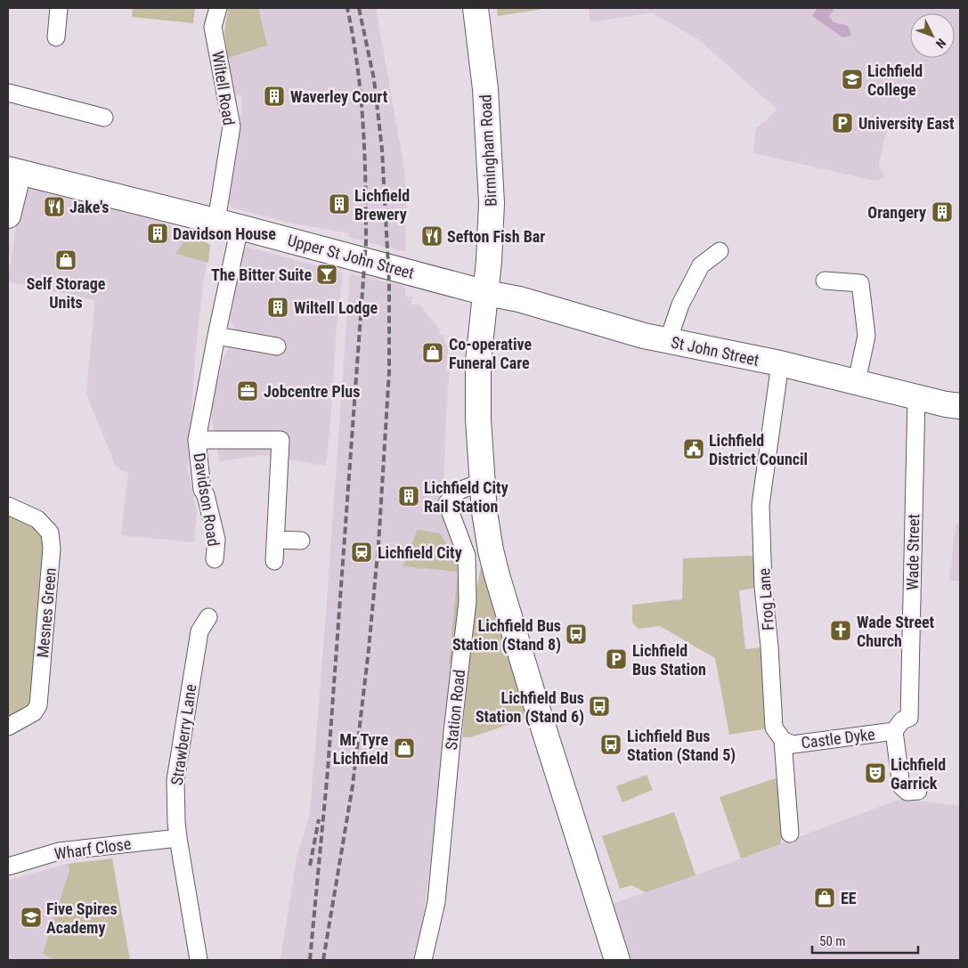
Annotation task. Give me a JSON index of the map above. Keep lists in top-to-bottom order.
{
  "streets": {
    "street": [
      "Wiltell Road",
      "Birmingham Road",
      "Upper St John Street",
      "St John Street",
      "Davidson Road",
      "Wade Street",
      "Frog Lane",
      "Mesnes Green",
      "Station Road",
      "Strawberry Lane",
      "Castle Dyke",
      "Wharf Close"
    ]
  },
  "crossings": [
    ["Wiltell Road", "Upper St John Street"],
    ["Wiltell Road", "Davidson Road"],
    ["Birmingham Road", "Upper St John Street"],
    ["Birmingham Road", "St John Street"],
    ["Birmingham Road", "Station Road"],
    ["Upper St John Street", "St John Street"],
    ["Upper St John Street", "Davidson Road"],
    ["St John Street", "Wade Street"],
    ["St John Street", "Frog Lane"],
    ["Wade Street", "Castle Dyke"],
    ["Frog Lane", "Castle Dyke"],
    ["Strawberry Lane", "Wharf Close"]
  ],
  "places": {
    "school or university": ["Lichfield College", "Five Spires Academy"],
    "building": [
      "Waverley Court",
      "Lichfield Brewery",
      "Orangery",
      "Davidson House",
      "Wiltell Lodge",
      "Lichfield City Rail Station"
    ],
    "parking": ["University East", "Lichfield Bus Station"],
    "restaurant": ["Jake's", "Sefton Fish Bar"],
    "shop": [
      "Self Storage Units",
      "Co-operative Funeral Care",
      "Mr Tyre Lichfield",
      "EE"
    ],
    "bar": ["The Bitter Suite"],
    "office": ["Jobcentre Plus"],
    "public building": ["Lichfield District Council"],
    "station": ["Lichfield City"],
    "church": ["Wade Street Church"],
    "bus stop": ["Lichfield Bus Station (Stand 8)", "Lichfield Bus Station (Stand 6)", "Lichfield Bus Station (Stand 5)"],
    "theatre": ["Lichfield Garrick"]
  },
  "scale_bar": "50 m",
  "north": "bottom right"
}
